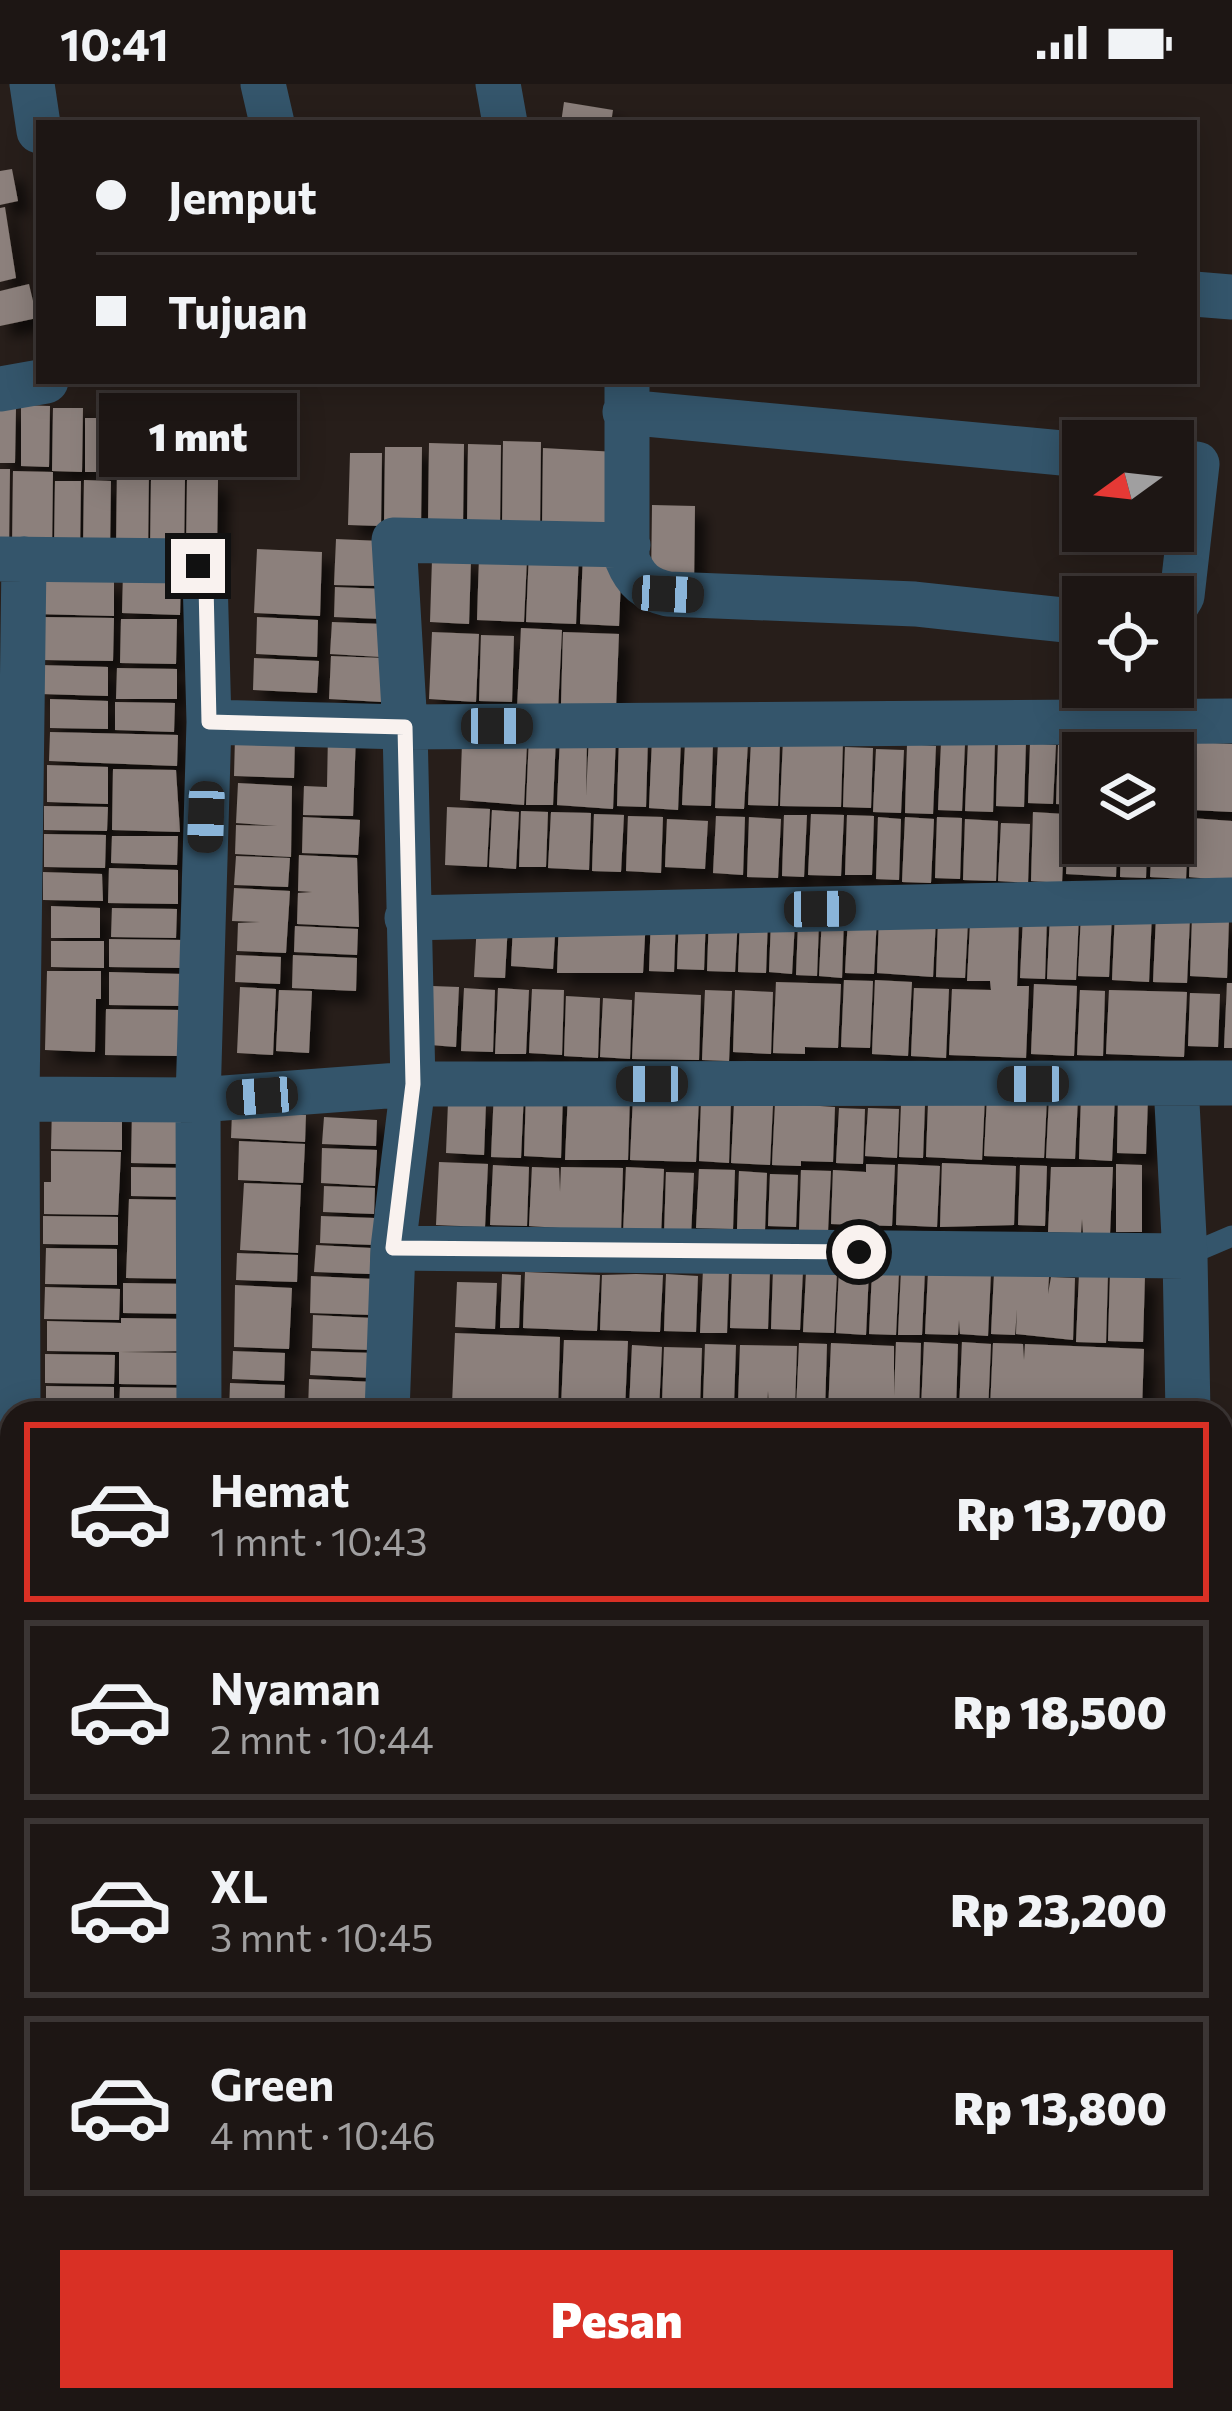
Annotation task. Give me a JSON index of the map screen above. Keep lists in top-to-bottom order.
{
  "north": "left",
  "page": {
    "status": "10:41",
    "banner": ["Jemput", "Tujuan"],
    "bubble": "1 mnt",
    "list": [
      {
        "name": "Hemat",
        "note": "1 mnt · 10:43",
        "value": "Rp 13,700"
      },
      {
        "name": "Nyaman",
        "note": "2 mnt · 10:44",
        "value": "Rp 18,500"
      },
      {
        "name": "XL",
        "note": "3 mnt · 10:45",
        "value": "Rp 23,200"
      },
      {
        "name": "Green",
        "note": "4 mnt · 10:46",
        "value": "Rp 13,800"
      }
    ],
    "buttons": "Pesan"
  }
}
